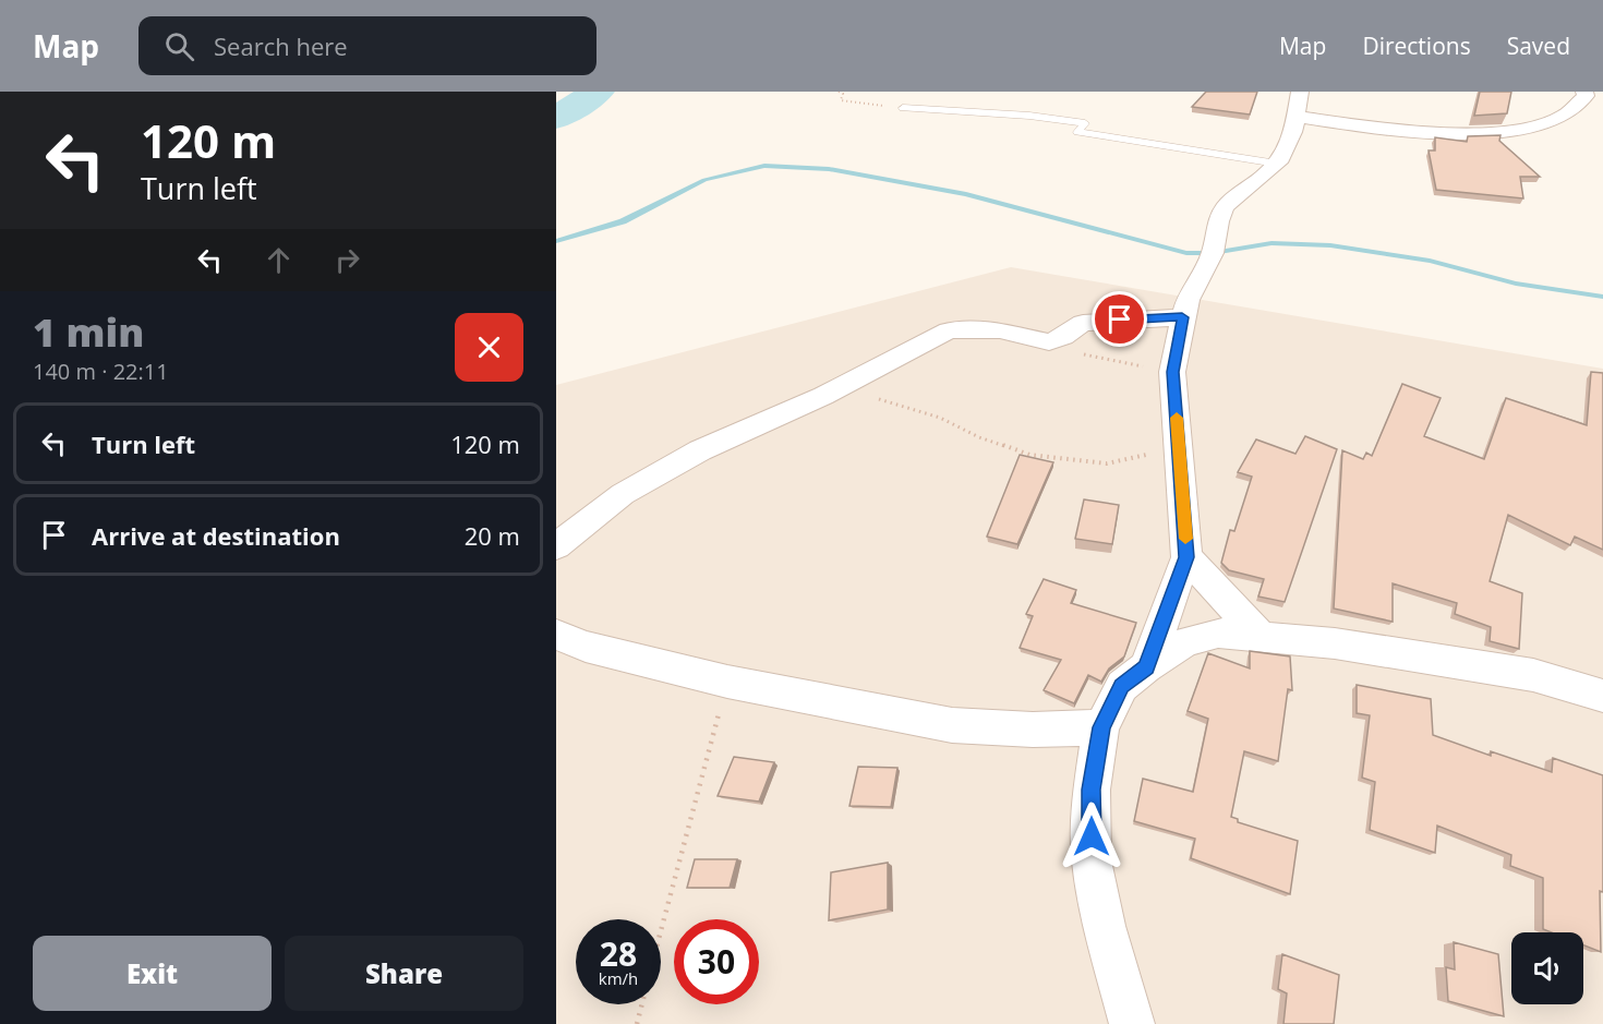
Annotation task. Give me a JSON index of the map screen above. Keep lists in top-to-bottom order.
{
  "page": {
    "header": "Map",
    "search": "Search here",
    "nav": ["Map", "Directions", "Saved"],
    "turn": ["120 m", "Turn left"],
    "heading": ["1 min", "140 m · 22:11"],
    "list": [
      {
        "name": "Turn left",
        "value": "120 m"
      },
      {
        "name": "Arrive at destination",
        "value": "20 m"
      }
    ],
    "speed": "28 km/h",
    "limit": "30",
    "buttons": ["Exit", "Share"]
  }
}
